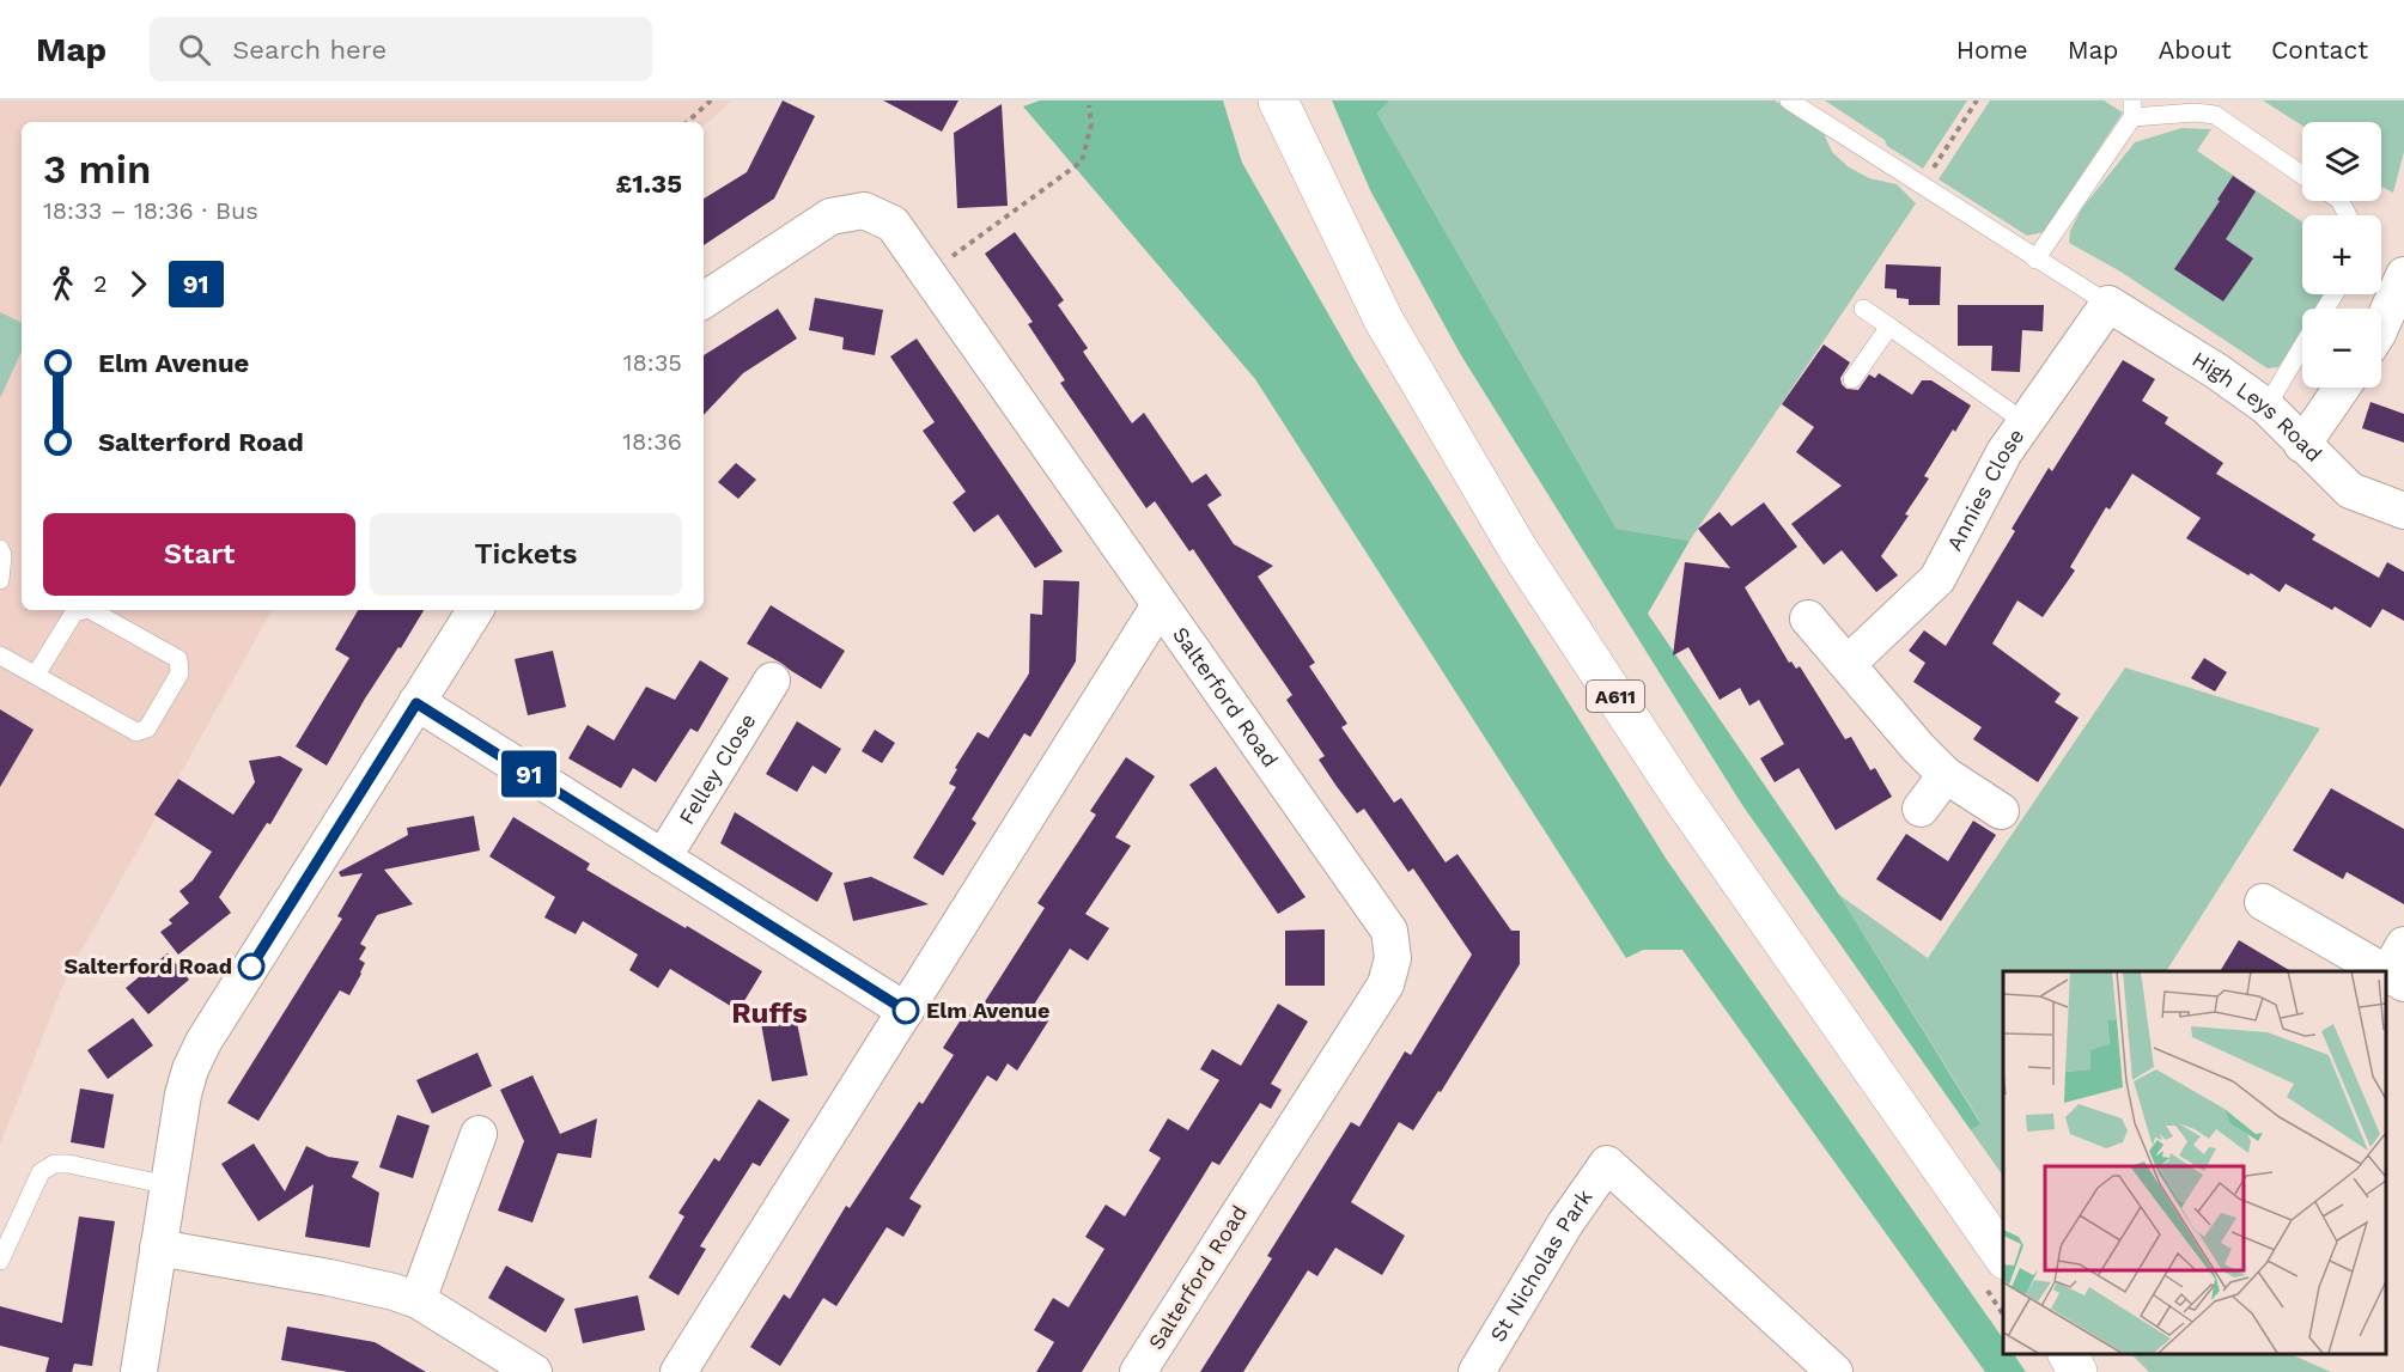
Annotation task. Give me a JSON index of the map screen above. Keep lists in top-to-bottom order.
{
  "streets": {
    "main road": ["A611"],
    "street": [
      "High Leys Road",
      "Annies Close",
      "Salterford Road",
      "Felley Close",
      "St Nicholas Park"
    ]
  },
  "crossings": [
    ["High Leys Road", "Annies Close"]
  ],
  "districts": ["Ruffs"],
  "places": ["Salterford Road", "Elm Avenue"],
  "lines": ["bus line 91"],
  "page": {
    "header": "Map",
    "search": "Search here",
    "nav": [
      "Home",
      "Map",
      "About",
      "Contact"
    ],
    "on_map": "91",
    "map_buttons": ["+", "−"],
    "heading": ["3 min", "18:33 – 18:36 · Bus", "£1.35"],
    "legs": ["2", "91"],
    "list": [
      {
        "name": "Elm Avenue",
        "value": "18:35"
      },
      {
        "name": "Salterford Road",
        "value": "18:36"
      }
    ],
    "buttons": ["Start", "Tickets"]
  }
}
